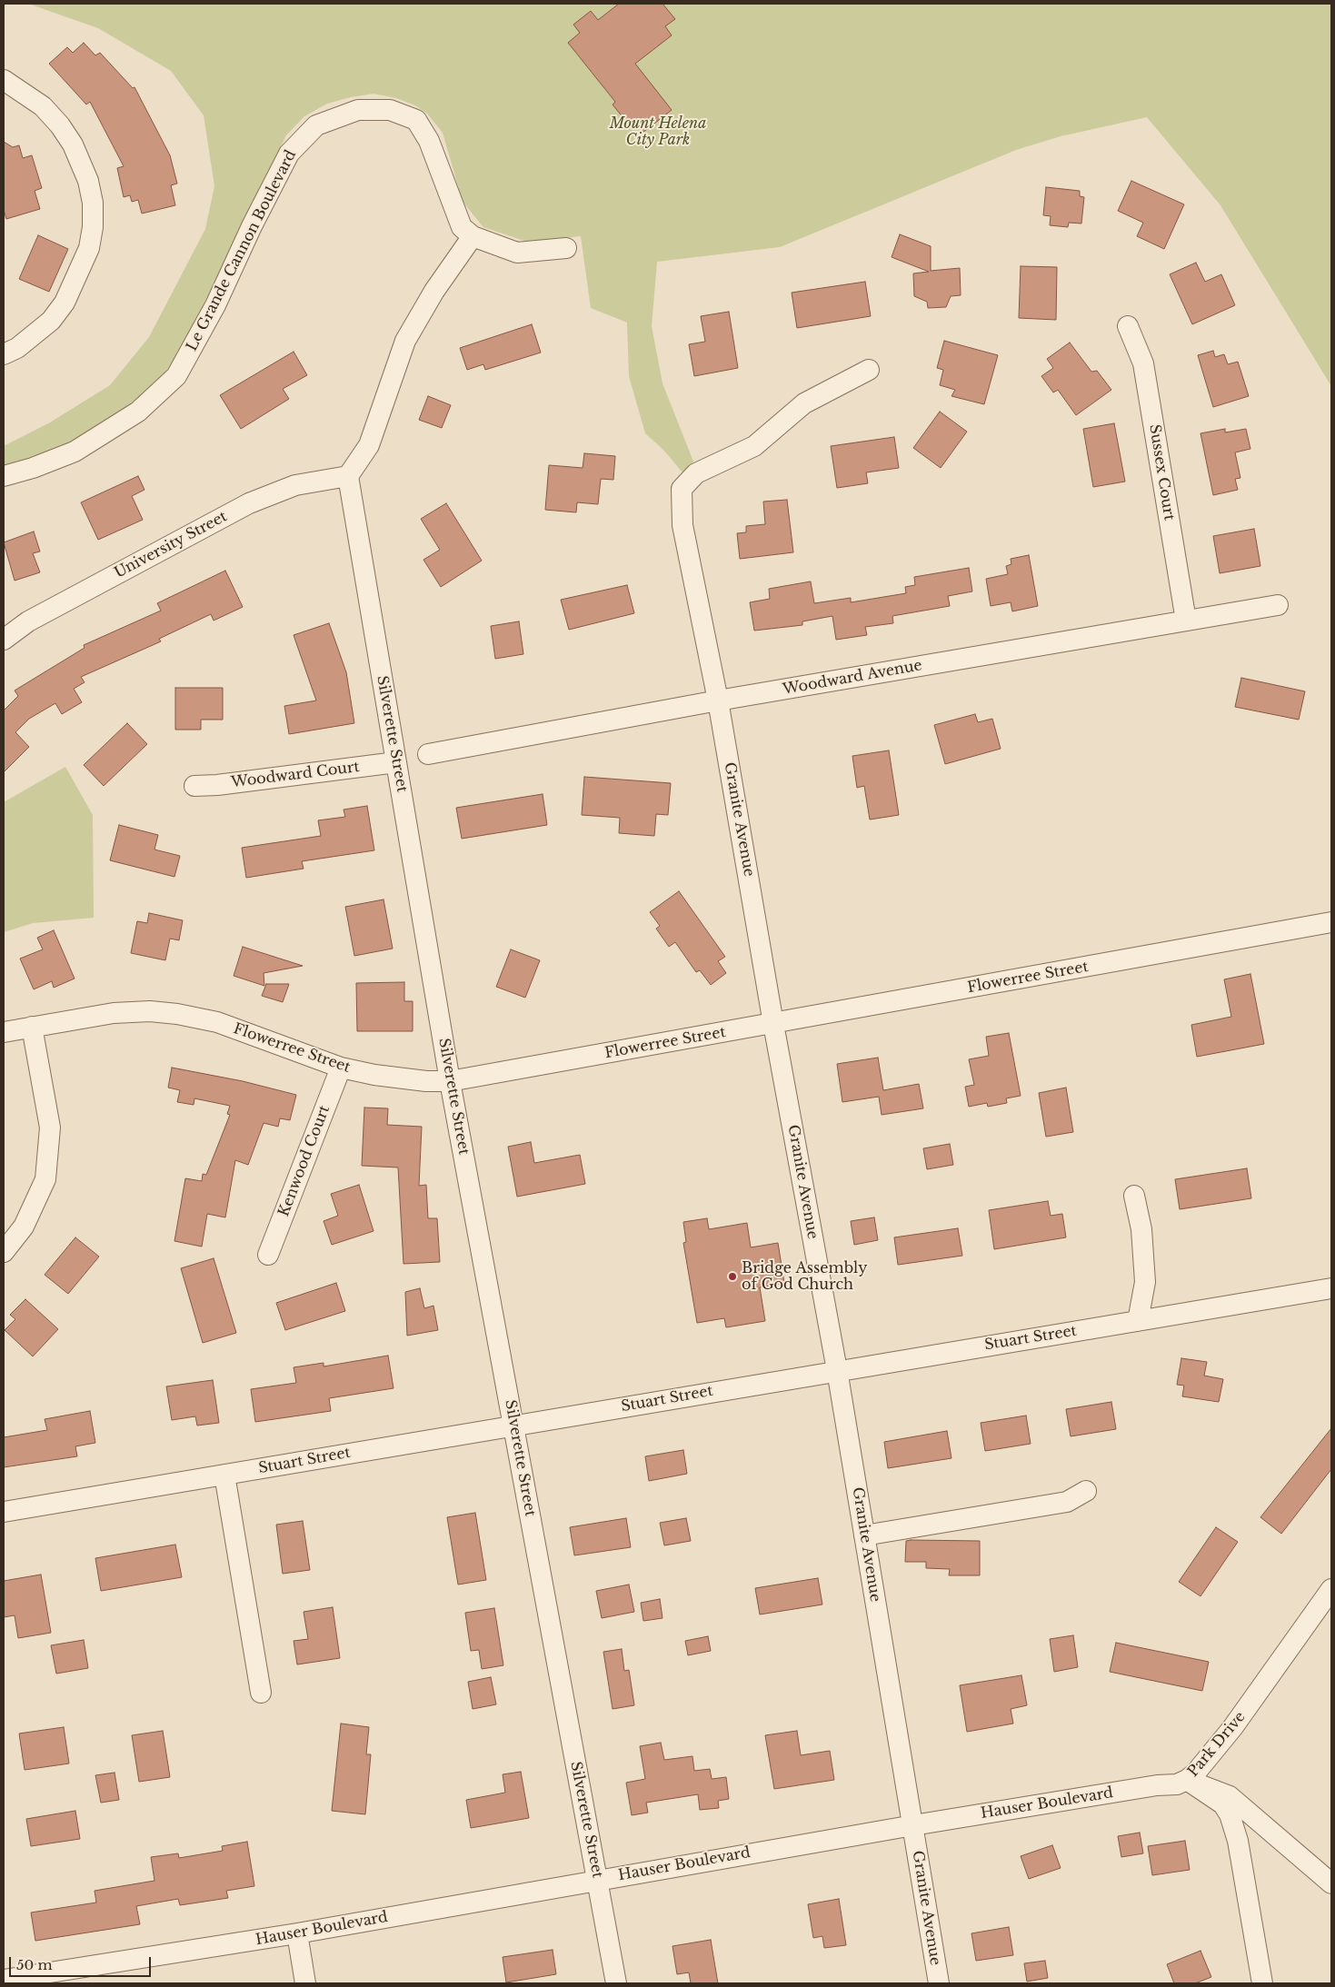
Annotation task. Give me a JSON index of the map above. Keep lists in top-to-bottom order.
{
  "streets": {
    "street": [
      "Le Grande Cannon Boulevard",
      "Sussex Court",
      "University Street",
      "Woodward Avenue",
      "Silverette Street",
      "Woodward Court",
      "Granite Avenue",
      "Flowerree Street",
      "Kenwood Court",
      "Stuart Street",
      "Park Drive",
      "Hauser Boulevard"
    ]
  },
  "crossings": [
    ["Sussex Court", "Woodward Avenue"],
    ["University Street", "Silverette Street"],
    ["Woodward Avenue", "Granite Avenue"],
    ["Silverette Street", "Woodward Court"],
    ["Silverette Street", "Flowerree Street"],
    ["Silverette Street", "Stuart Street"],
    ["Silverette Street", "Hauser Boulevard"],
    ["Granite Avenue", "Flowerree Street"],
    ["Granite Avenue", "Stuart Street"],
    ["Granite Avenue", "Hauser Boulevard"],
    ["Flowerree Street", "Kenwood Court"],
    ["Park Drive", "Hauser Boulevard"]
  ],
  "parks": ["Mount Helena City Park"],
  "places": ["Bridge Assembly of God Church"],
  "scale_bar": "50 m"
}
